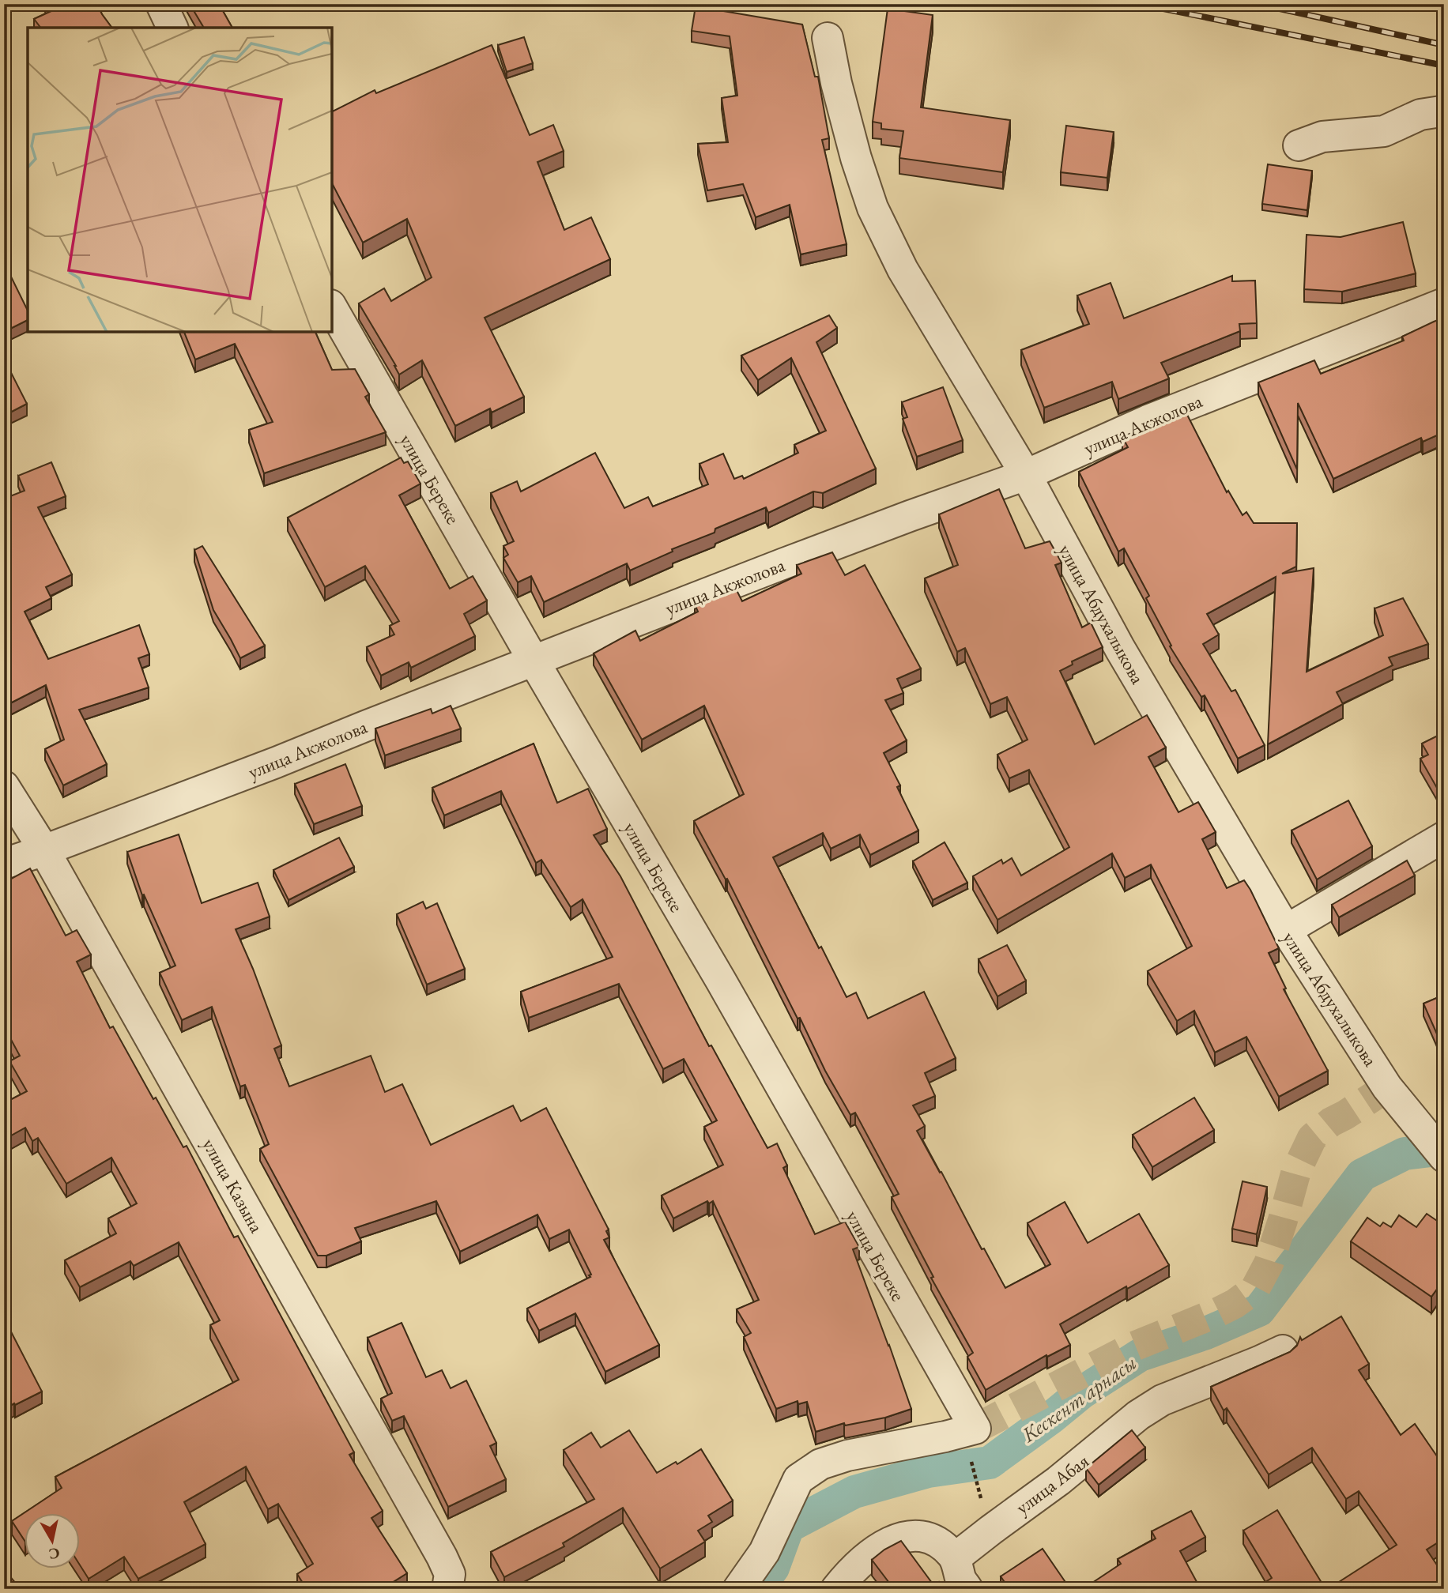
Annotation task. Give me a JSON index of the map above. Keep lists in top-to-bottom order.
{
  "streets": {
    "street": [
      "улица Акжолова",
      "улица Береке",
      "улица Абдухалыкова",
      "улица Казына",
      "улица Абая"
    ]
  },
  "crossings": [
    ["улица Акжолова", "улица Береке"],
    ["улица Акжолова", "улица Абдухалыкова"],
    ["улица Акжолова", "улица Казына"]
  ],
  "water": ["Кескент арнасы"],
  "north": "bottom"
}
